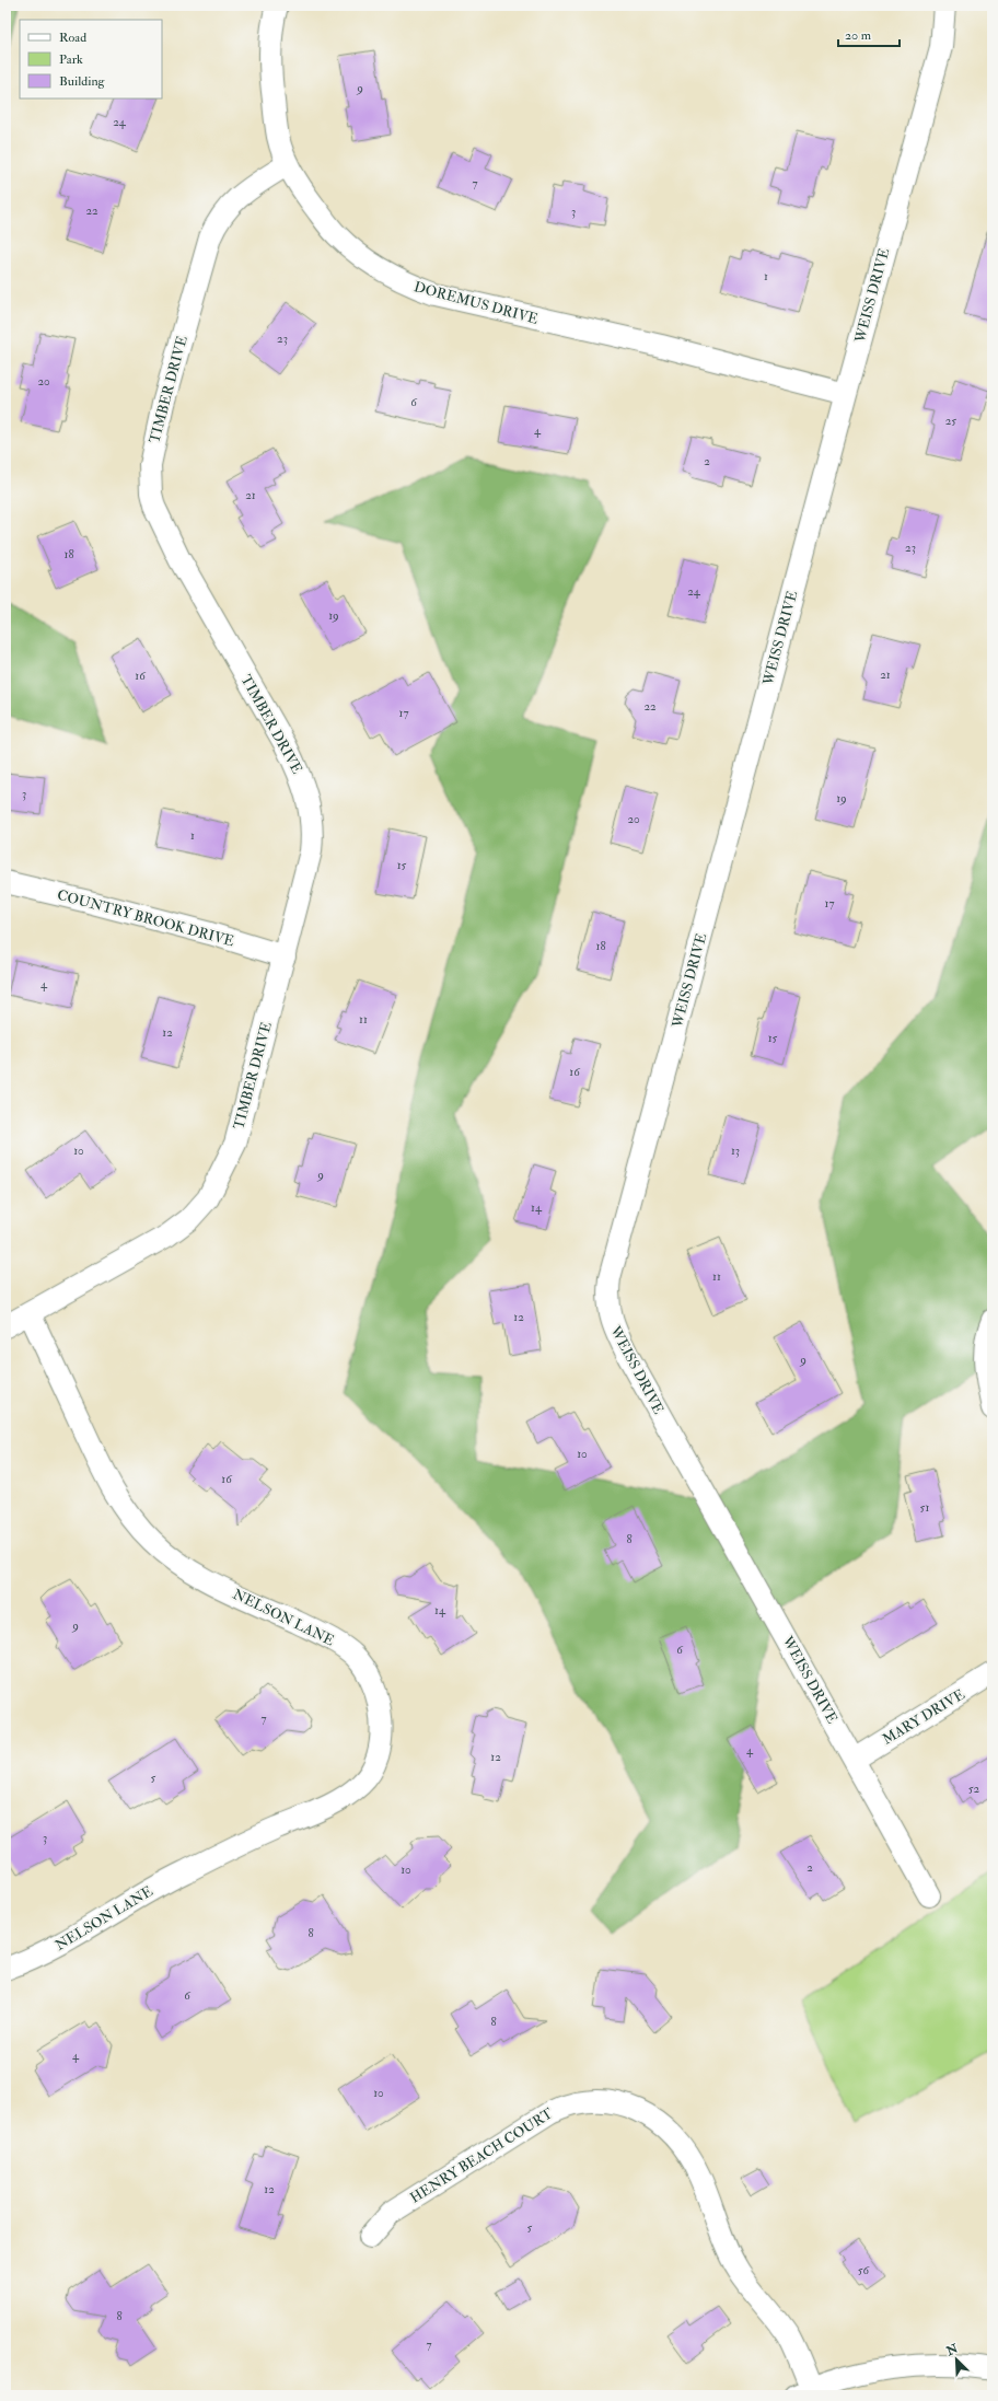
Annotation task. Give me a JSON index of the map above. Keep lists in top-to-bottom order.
{
  "streets": {
    "street": [
      "WEISS DRIVE",
      "DOREMUS DRIVE",
      "TIMBER DRIVE",
      "COUNTRY BROOK DRIVE",
      "NELSON LANE",
      "MARY DRIVE",
      "HENRY BEACH COURT"
    ]
  },
  "crossings": [
    ["WEISS DRIVE", "DOREMUS DRIVE"],
    ["WEISS DRIVE", "MARY DRIVE"],
    ["DOREMUS DRIVE", "TIMBER DRIVE"],
    ["TIMBER DRIVE", "COUNTRY BROOK DRIVE"],
    ["TIMBER DRIVE", "NELSON LANE"]
  ],
  "house_numbers": [
    "9",
    "24",
    "7",
    "22",
    "3",
    "1",
    "23",
    "20",
    "6",
    "25",
    "4",
    "2",
    "21",
    "23",
    "18",
    "24",
    "19",
    "21",
    "16",
    "22",
    "17",
    "3",
    "19",
    "20",
    "1",
    "15",
    "17",
    "18",
    "4",
    "11",
    "12",
    "15",
    "16",
    "10",
    "13",
    "9",
    "14",
    "11",
    "12",
    "9",
    "10",
    "16",
    "51",
    "8",
    "14",
    "9",
    "6",
    "7",
    "4",
    "12",
    "5",
    "52",
    "3",
    "2",
    "10",
    "8",
    "6",
    "8",
    "4",
    "10",
    "12",
    "5",
    "56",
    "8",
    "7"
  ],
  "legend": ["Road", "Park", "Building"],
  "scale_bar": "20 m",
  "north": "top left"
}
